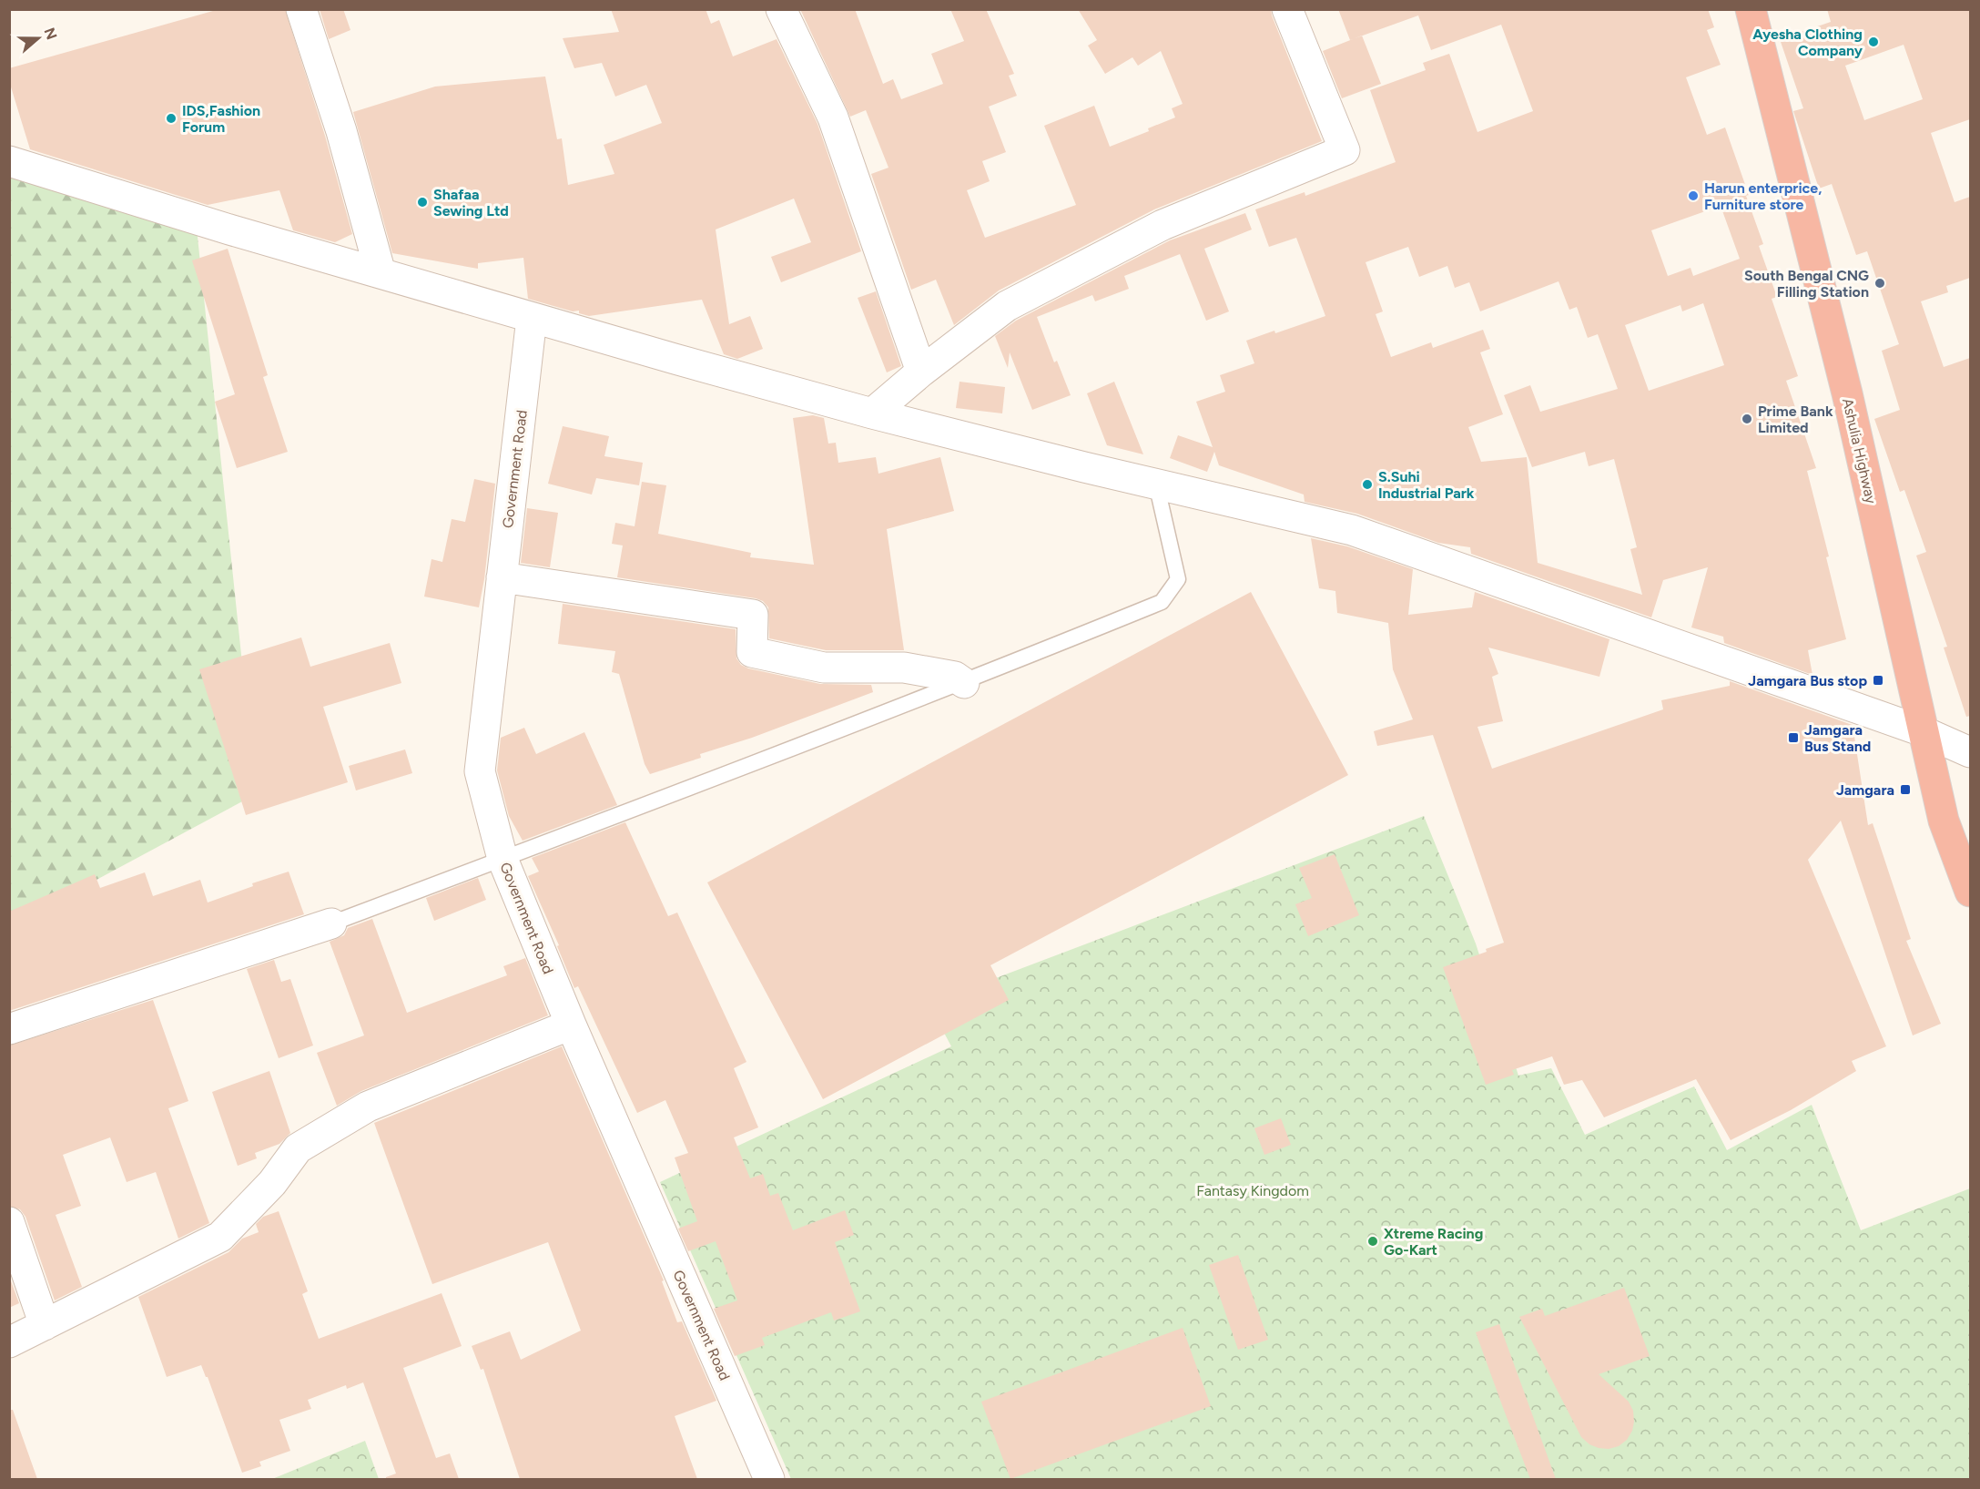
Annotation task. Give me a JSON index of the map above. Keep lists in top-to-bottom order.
{
  "streets": {
    "highway": ["Ashulia Highway"],
    "street": ["Government Road"]
  },
  "parks": ["Fantasy Kingdom"],
  "places": {
    "other": [
      "Ayesha Clothing Company",
      "IDS,Fashion Forum",
      "Harun enterprice, Furniture store",
      "Shafaa Sewing Ltd",
      "South Bengal CNG Filling Station",
      "Prime Bank Limited",
      "S.Suhi Industrial Park",
      "Xtreme Racing Go-Kart"
    ],
    "transit": ["Jamgara Bus stop", "Jamgara Bus Stand", "Jamgara"]
  },
  "north": "right"
}
